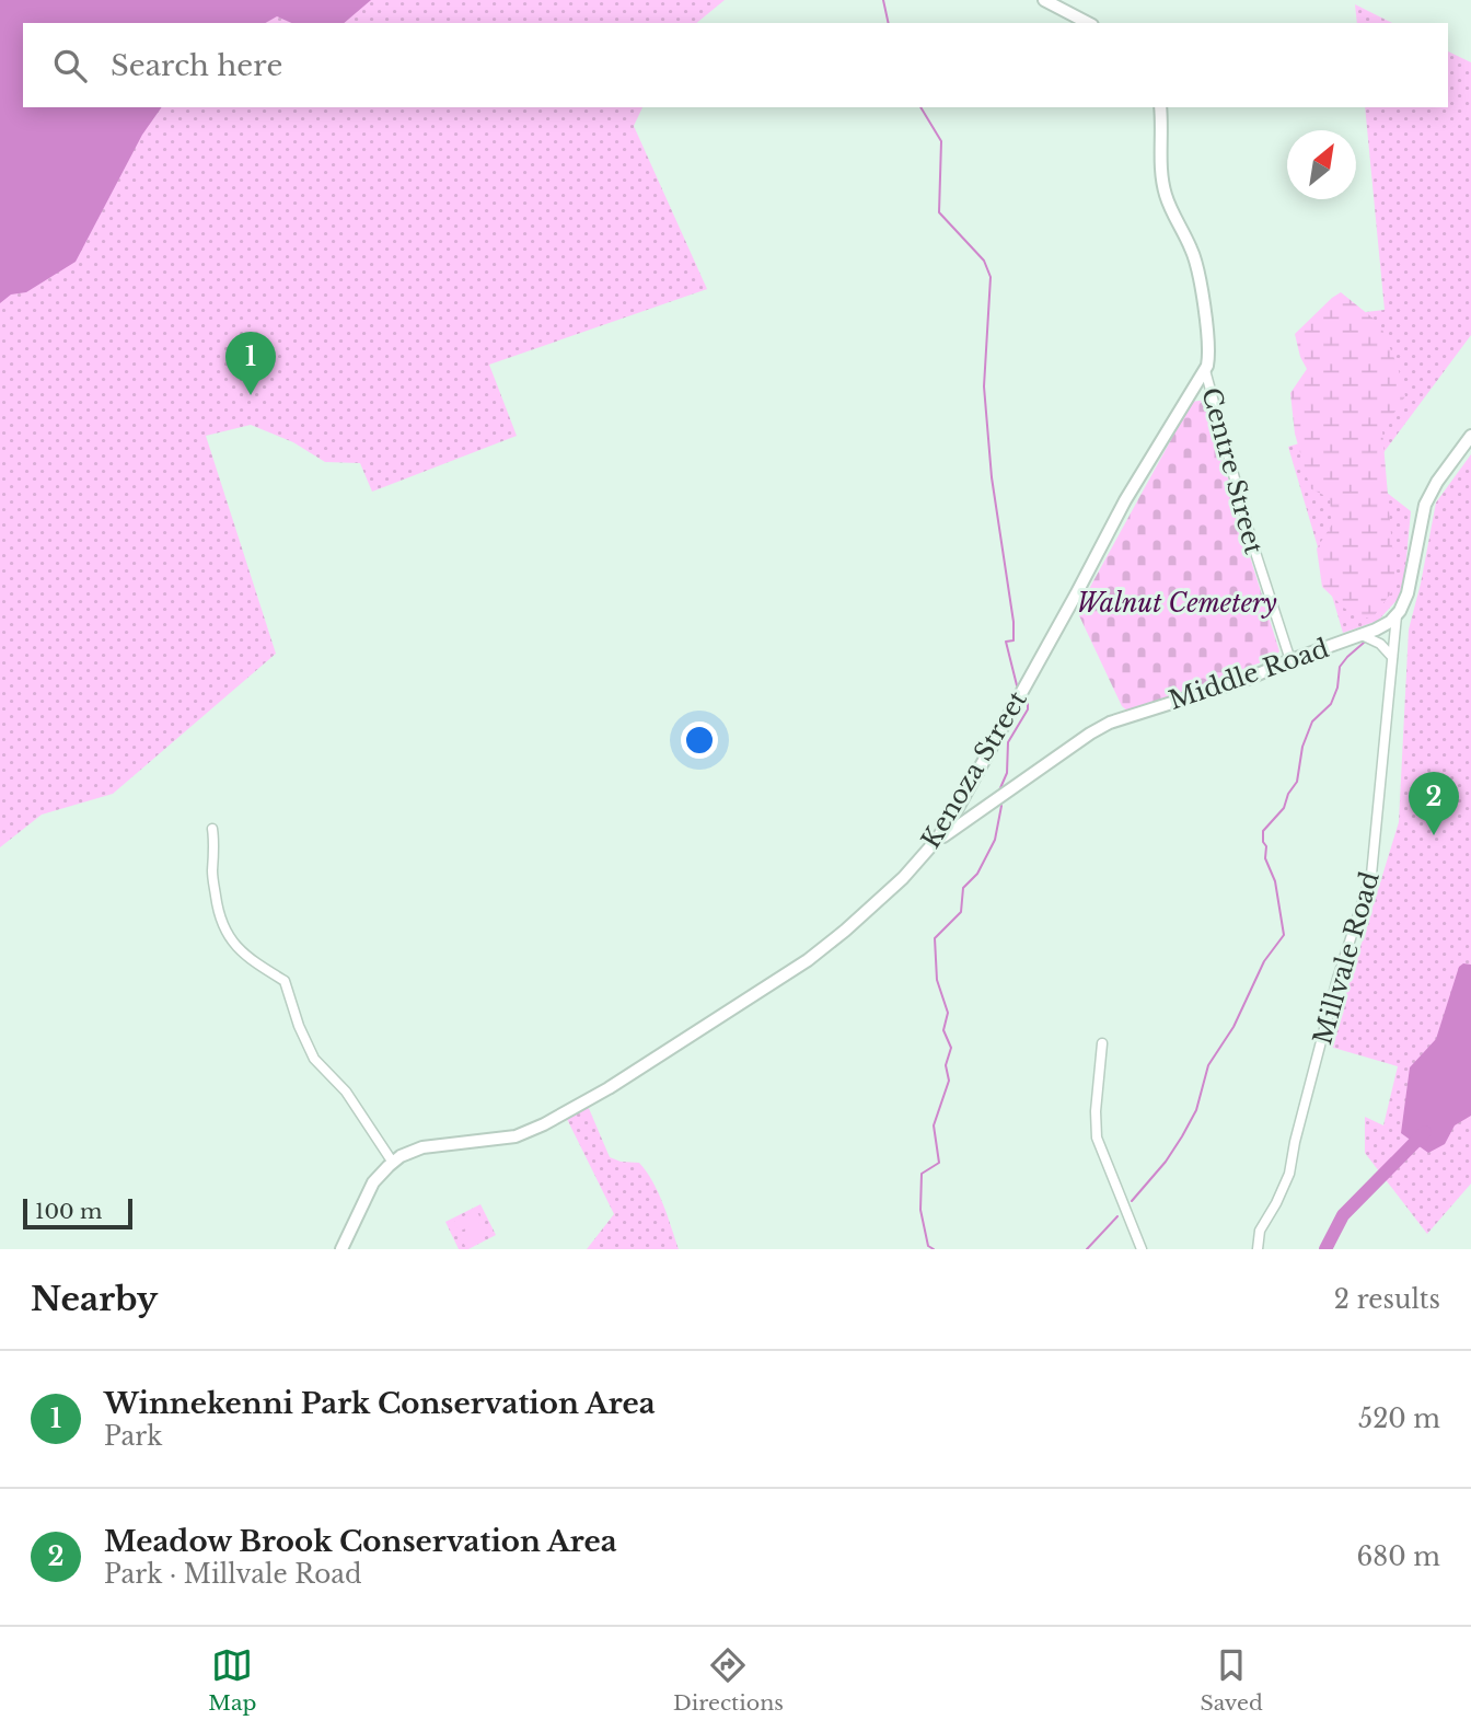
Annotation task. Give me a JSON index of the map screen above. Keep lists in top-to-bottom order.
{
  "streets": {
    "street": [
      "Centre Street",
      "Middle Road",
      "Kenoza Street",
      "Millvale Road"
    ]
  },
  "crossings": [
    ["Centre Street", "Middle Road"],
    ["Centre Street", "Kenoza Street"],
    ["Middle Road", "Kenoza Street"],
    ["Middle Road", "Millvale Road"]
  ],
  "parks": ["Walnut Cemetery"],
  "scale_bar": "100 m",
  "north": "top right",
  "page": {
    "search": "Search here",
    "pins": ["1", "2"],
    "scale": "100 m",
    "heading": ["Nearby", "2 results"],
    "list": [
      {
        "mark": "1",
        "name": "Winnekenni Park Conservation Area",
        "note": "Park",
        "value": "520 m"
      },
      {
        "mark": "2",
        "name": "Meadow Brook Conservation Area",
        "note": "Park · Millvale Road",
        "value": "680 m"
      }
    ],
    "nav": ["Map", "Directions", "Saved"]
  }
}
